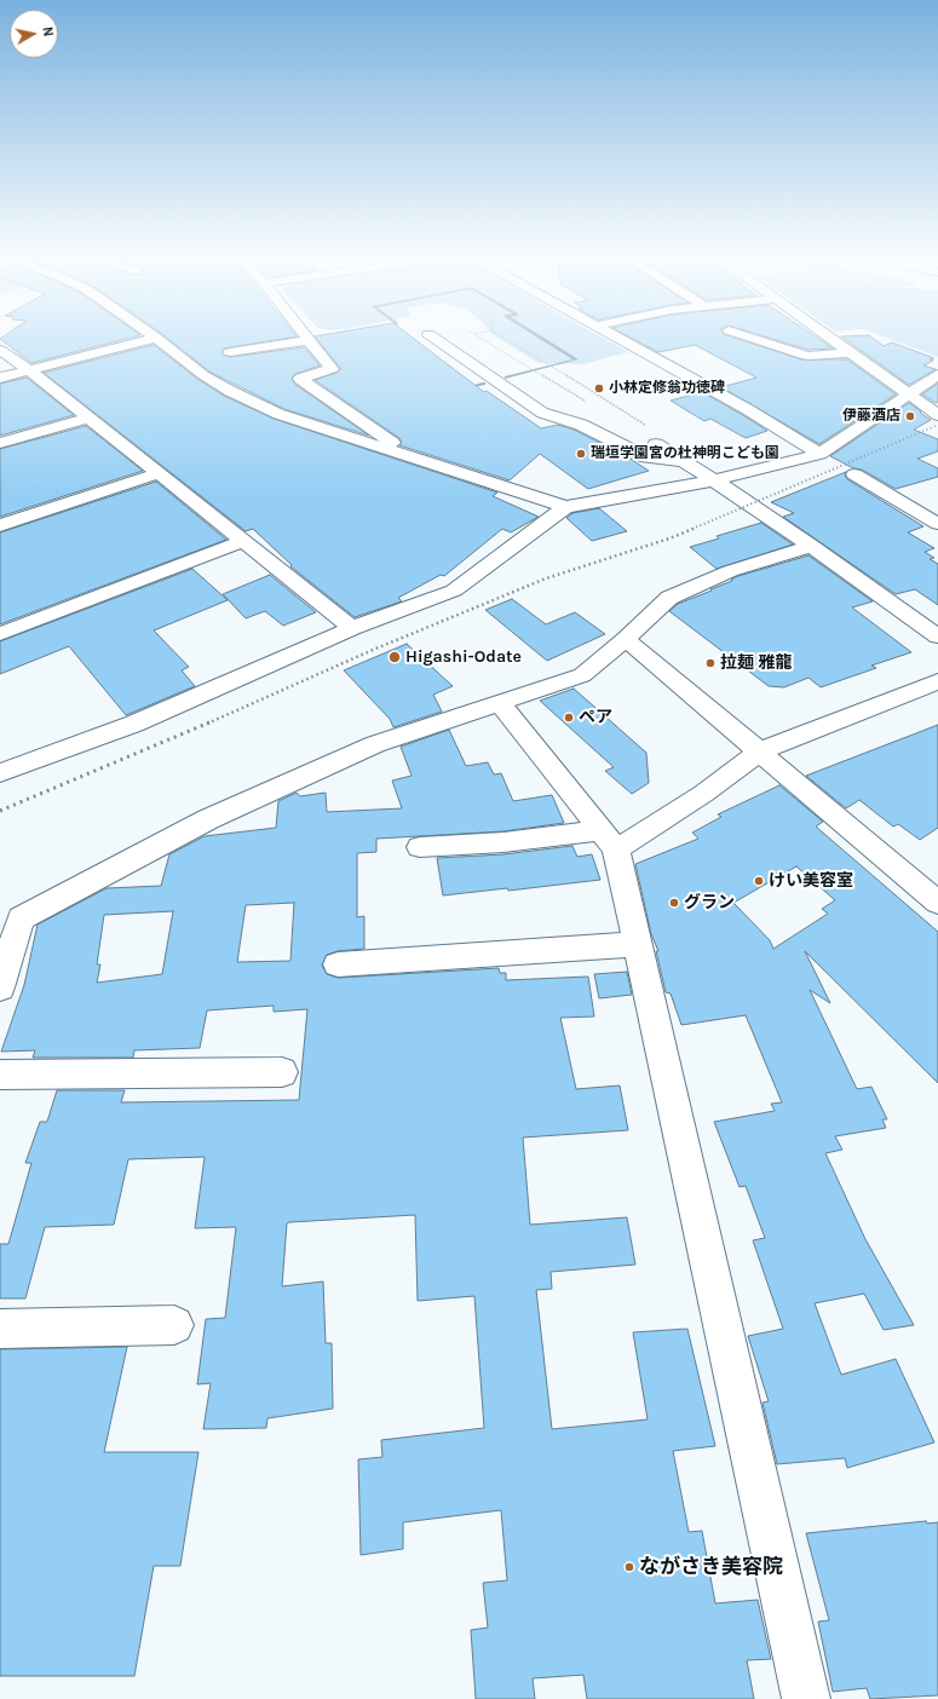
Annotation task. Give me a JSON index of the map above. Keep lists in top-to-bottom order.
{
  "places": [
    "小林定修翁功徳碑",
    "伊藤酒店",
    "瑞垣学園宮の杜神明こども園",
    "Higashi-Odate",
    "拉麺 雅龍",
    "ペア",
    "けい美容室",
    "グラン",
    "ながさき美容院"
  ],
  "north": "right"
}
